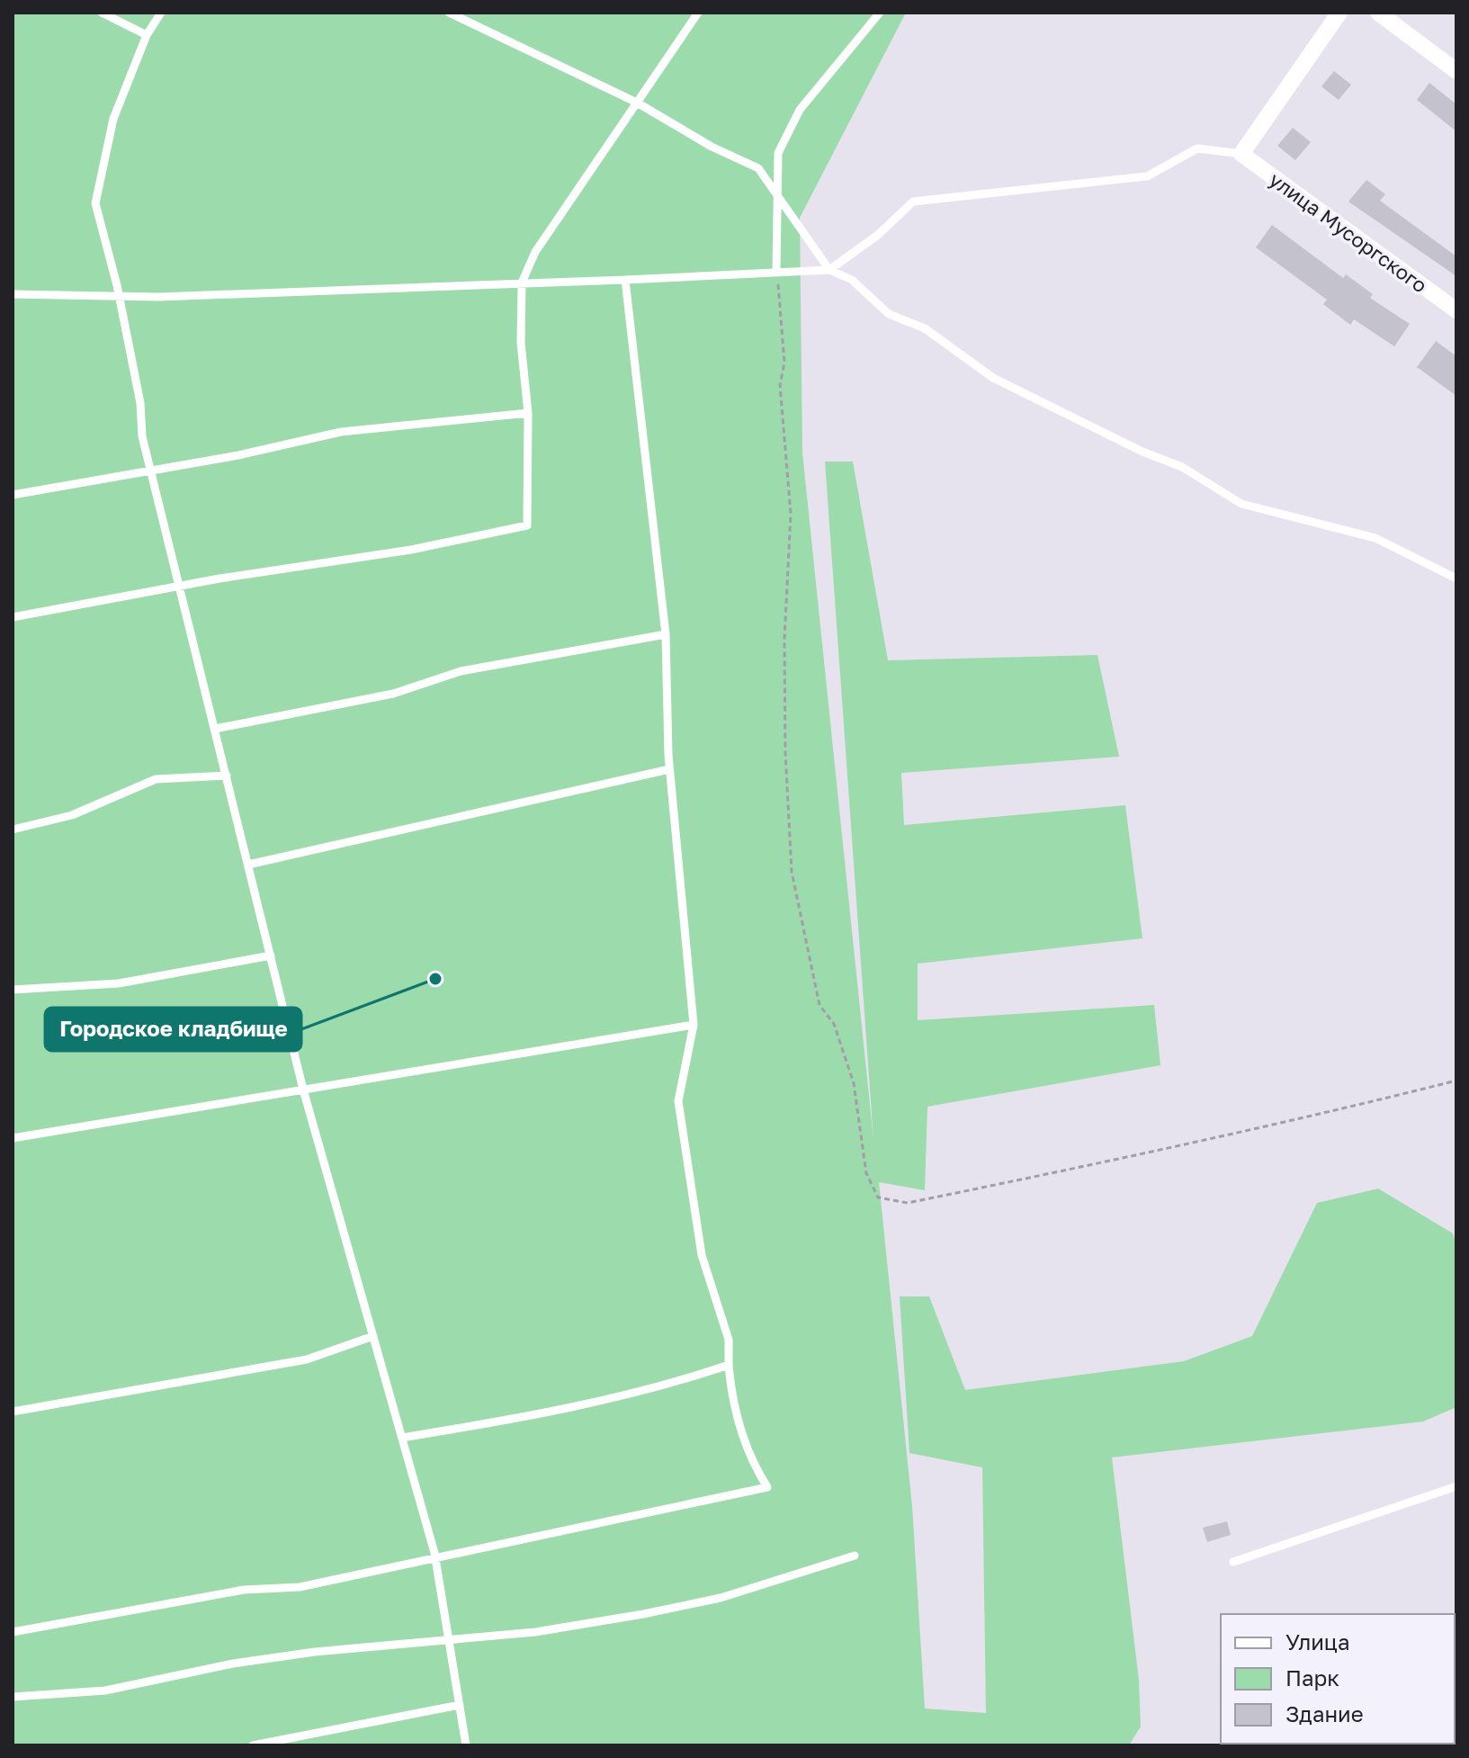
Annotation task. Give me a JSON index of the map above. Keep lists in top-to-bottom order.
{
  "streets": {
    "street": ["улица Мусоргского"]
  },
  "places": ["Городское кладбище"],
  "legend": ["Улица", "Парк", "Здание"]
}
